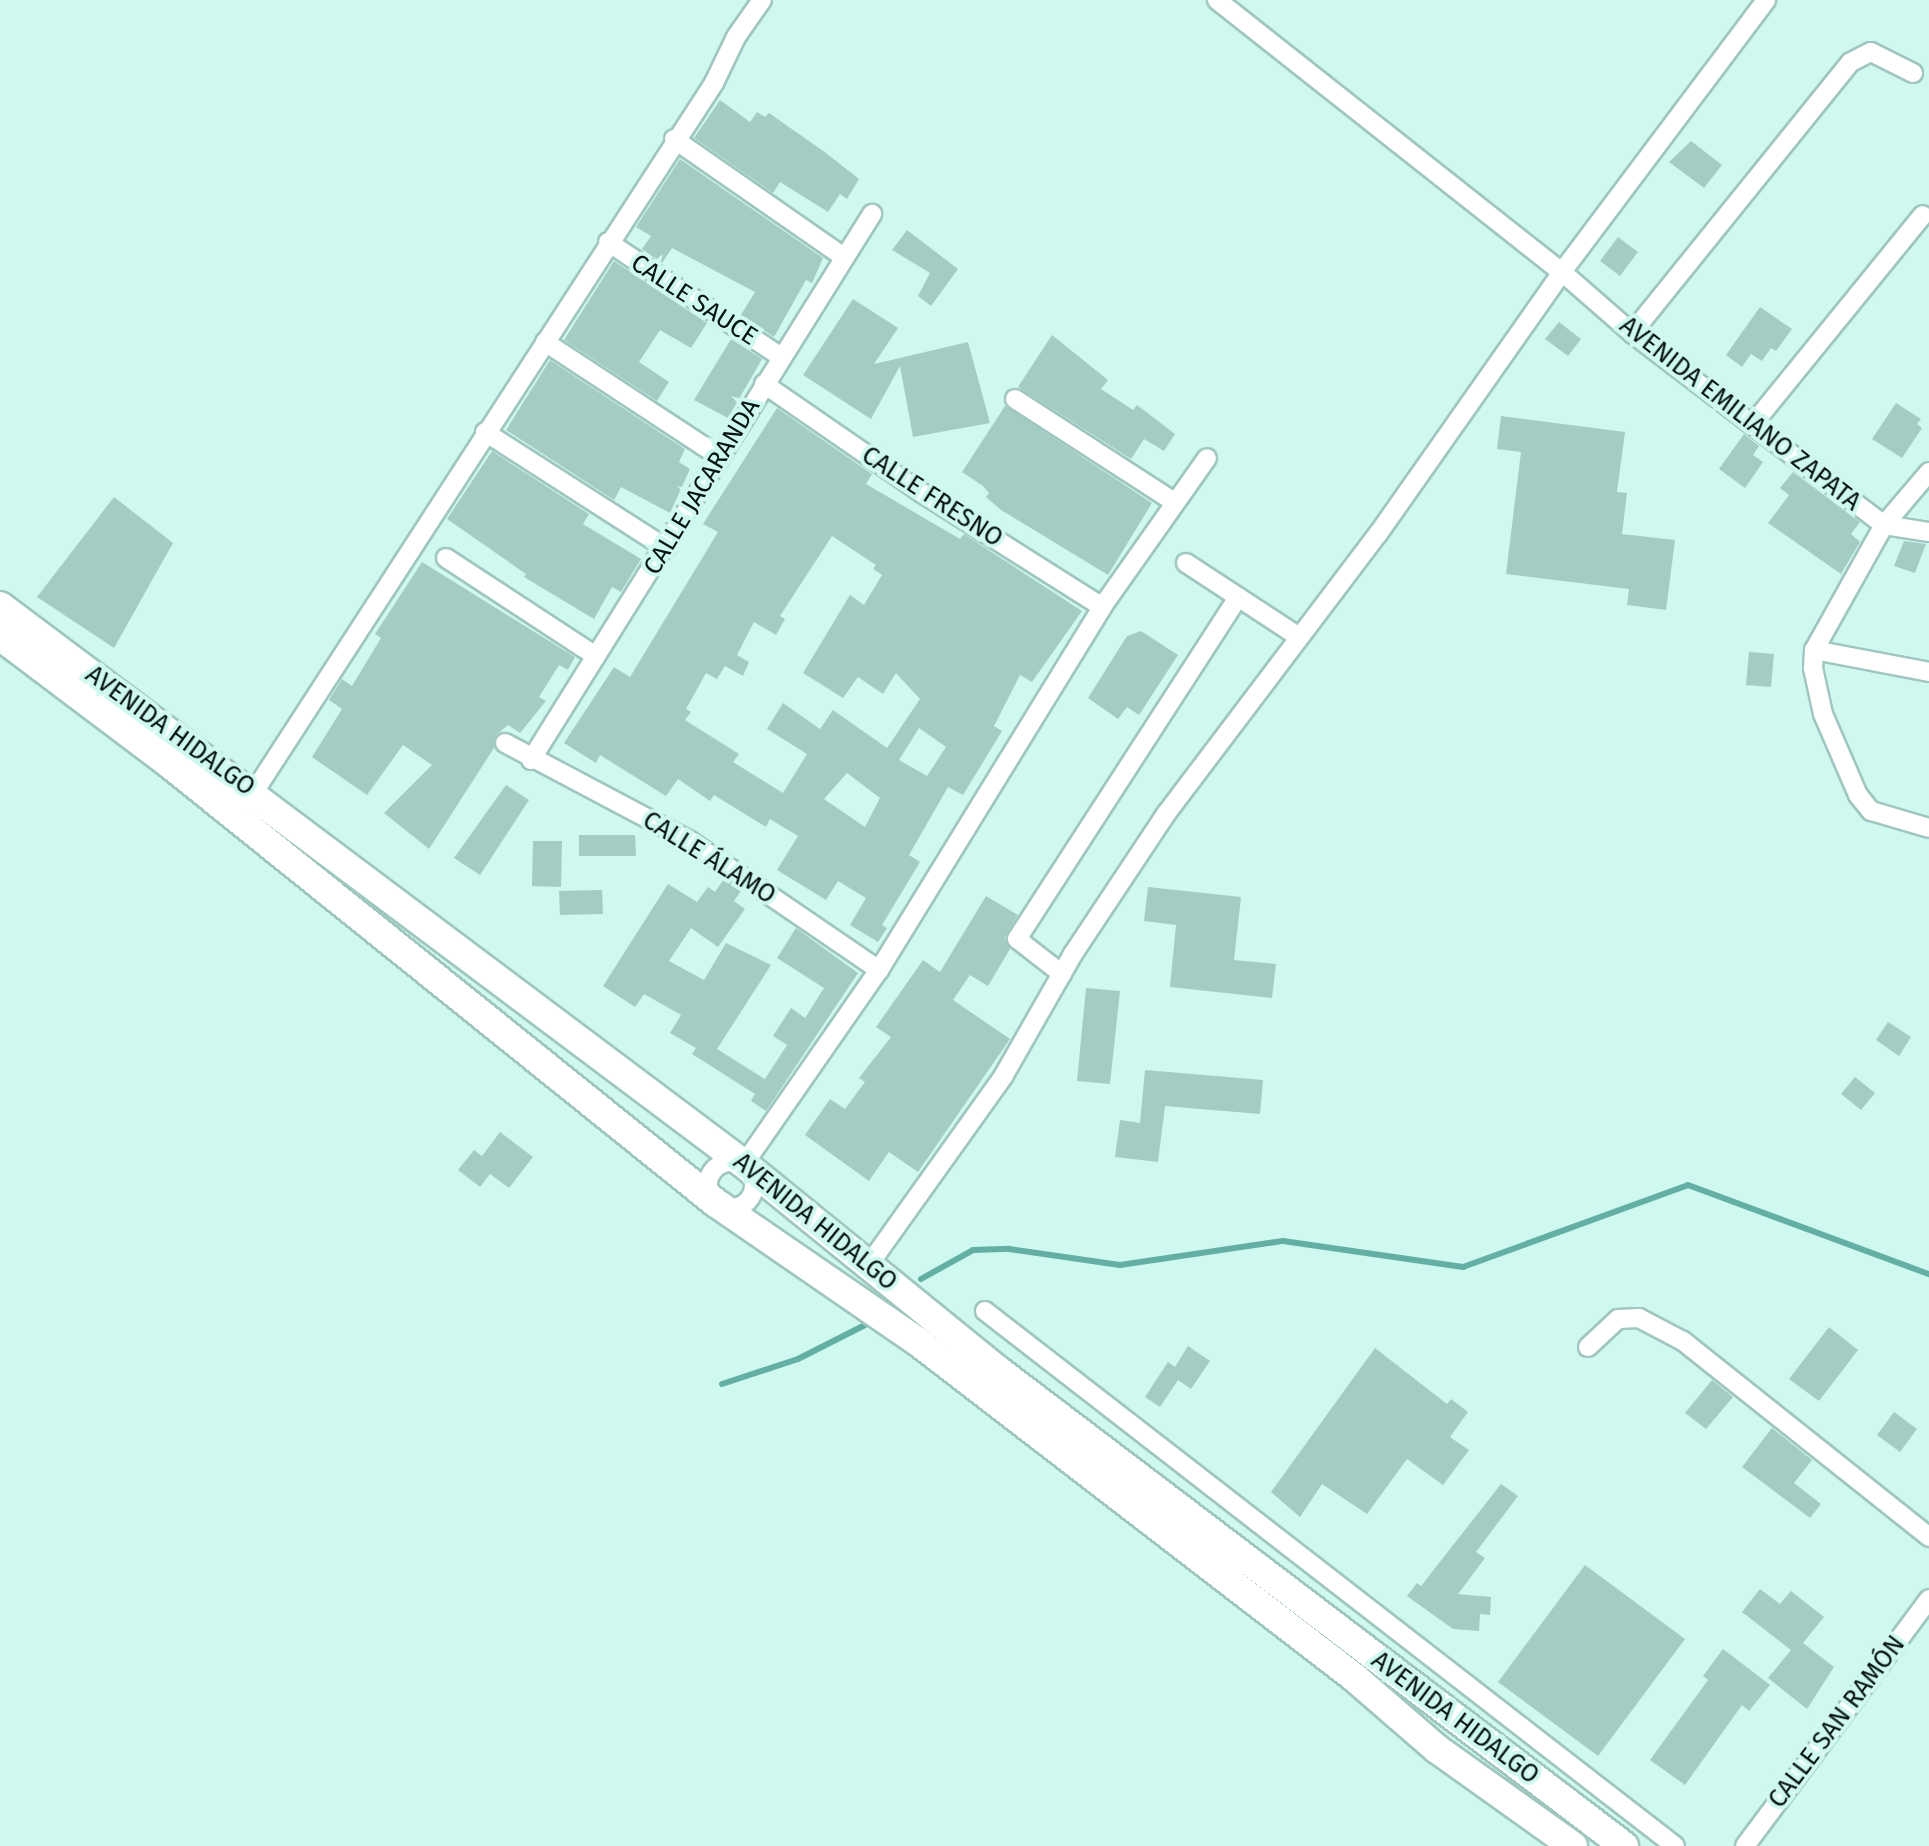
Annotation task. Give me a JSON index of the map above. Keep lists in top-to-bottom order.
{
  "streets": {
    "main road": ["AVENIDA HIDALGO"],
    "street": [
      "CALLE SAUCE",
      "AVENIDA EMILIANO ZAPATA",
      "CALLE JACARANDA",
      "CALLE FRESNO",
      "CALLE ÁLAMO",
      "CALLE SAN RAMÓN"
    ]
  },
  "crossings": [
    ["CALLE SAUCE", "CALLE JACARANDA"],
    ["CALLE JACARANDA", "CALLE FRESNO"],
    ["CALLE JACARANDA", "CALLE ÁLAMO"]
  ]
}
